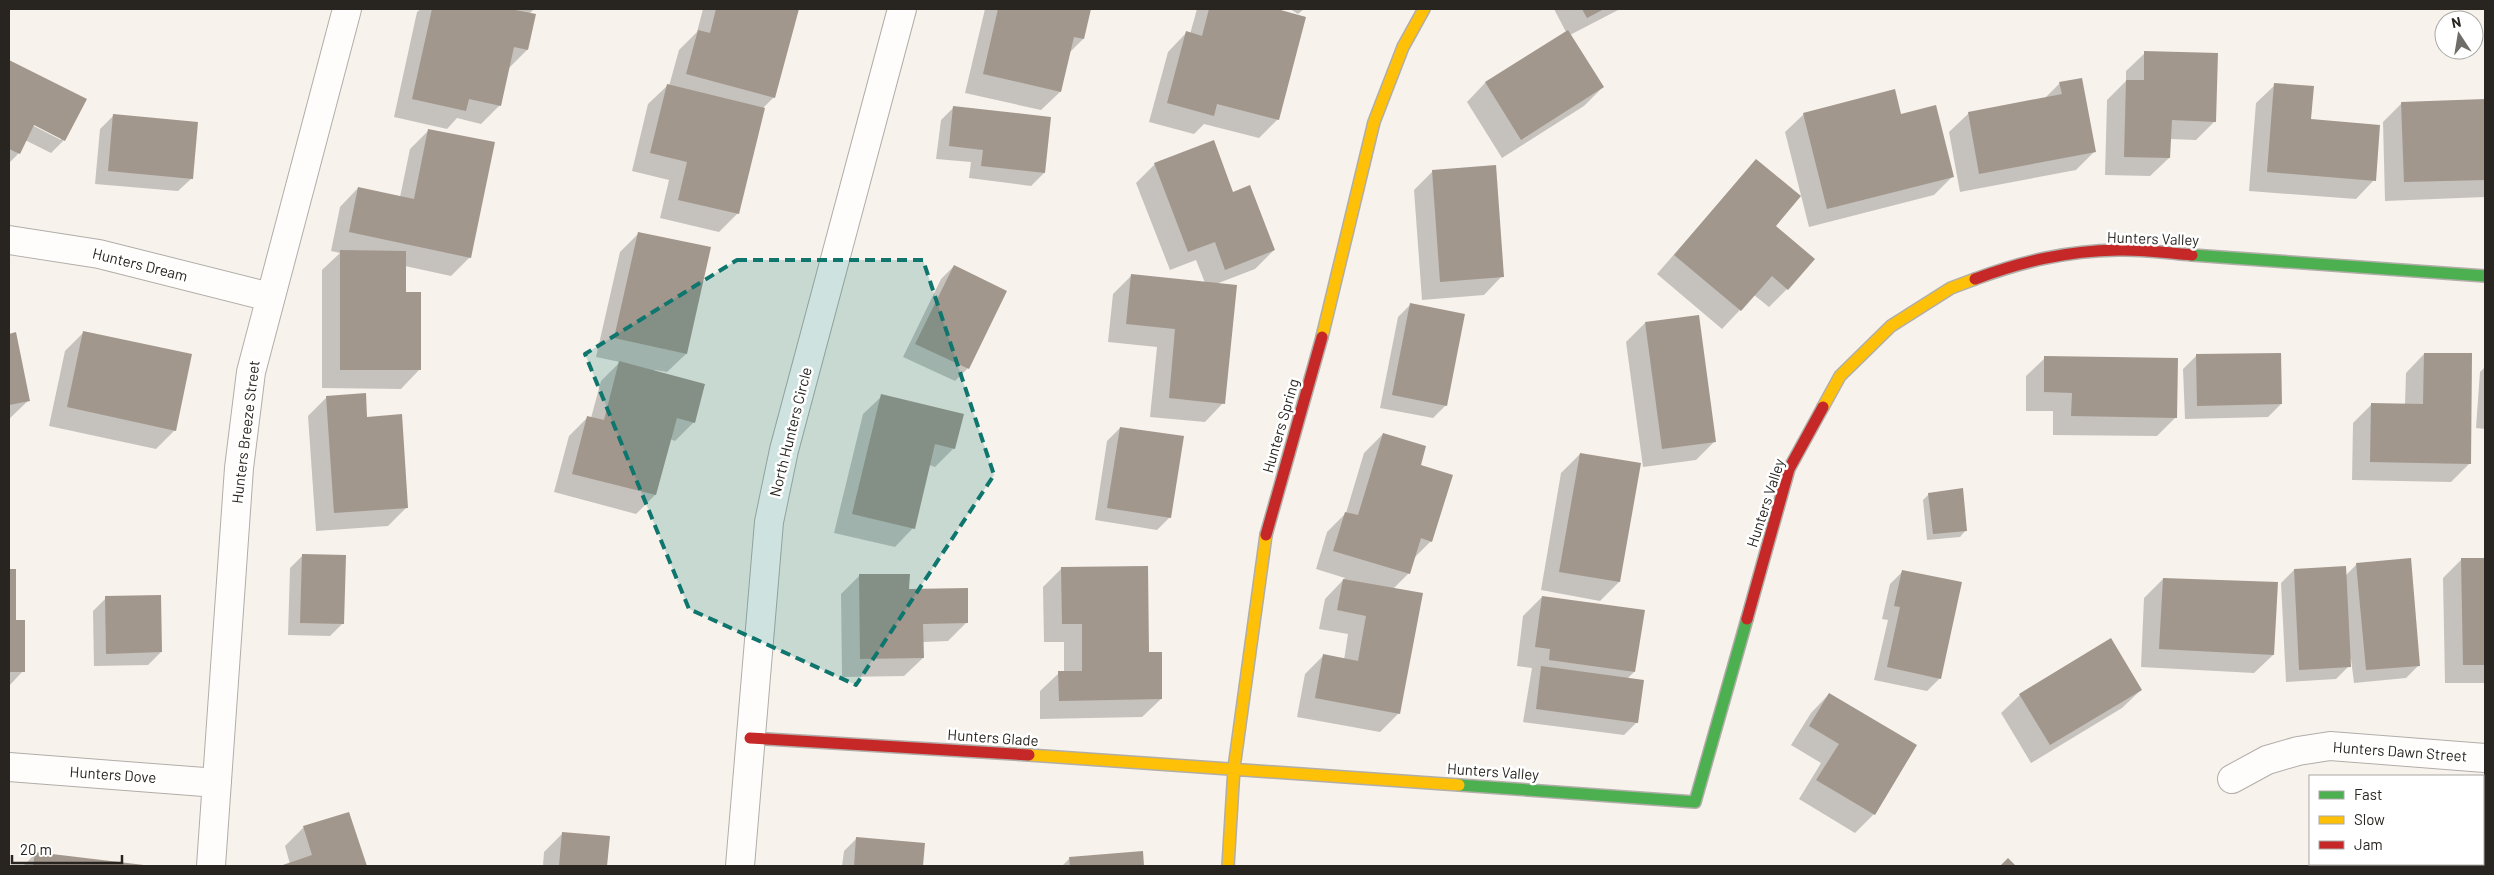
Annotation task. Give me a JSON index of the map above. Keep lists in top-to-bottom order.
{
  "streets": {
    "street": [
      "Hunters Valley",
      "Hunters Dream",
      "Hunters Spring",
      "Hunters Breeze Street",
      "North Hunters Circle",
      "Hunters Glade",
      "Hunters Dawn Street",
      "Hunters Dove"
    ]
  },
  "crossings": [
    ["Hunters Valley", "Hunters Spring"],
    ["Hunters Valley", "Hunters Glade"],
    ["Hunters Dream", "Hunters Breeze Street"],
    ["Hunters Spring", "Hunters Glade"],
    ["Hunters Breeze Street", "Hunters Dove"],
    ["North Hunters Circle", "Hunters Glade"]
  ],
  "legend": ["Fast", "Slow", "Jam"],
  "scale_bar": "20 m",
  "north": "top"
}
